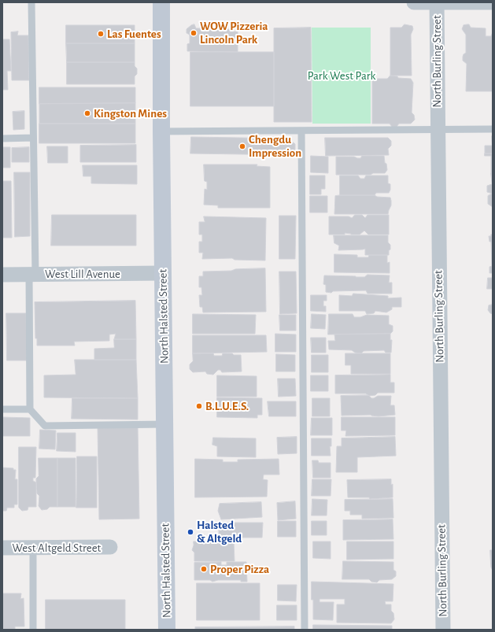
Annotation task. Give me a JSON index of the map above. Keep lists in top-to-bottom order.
{
  "streets": {
    "main road": ["North Halsted Street"],
    "street": ["North Burling Street", "West Lill Avenue", "West Altgeld Street"]
  },
  "crossings": [
    ["West Lill Avenue", "North Halsted Street"]
  ],
  "parks": ["Park West Park"],
  "places": [
    "WOW Pizzeria Lincoln Park",
    "Las Fuentes",
    "Kingston Mines",
    "Chengdu Impression",
    "B.L.U.E.S.",
    "Halsted & Altgeld",
    "Proper Pizza"
  ]
}
